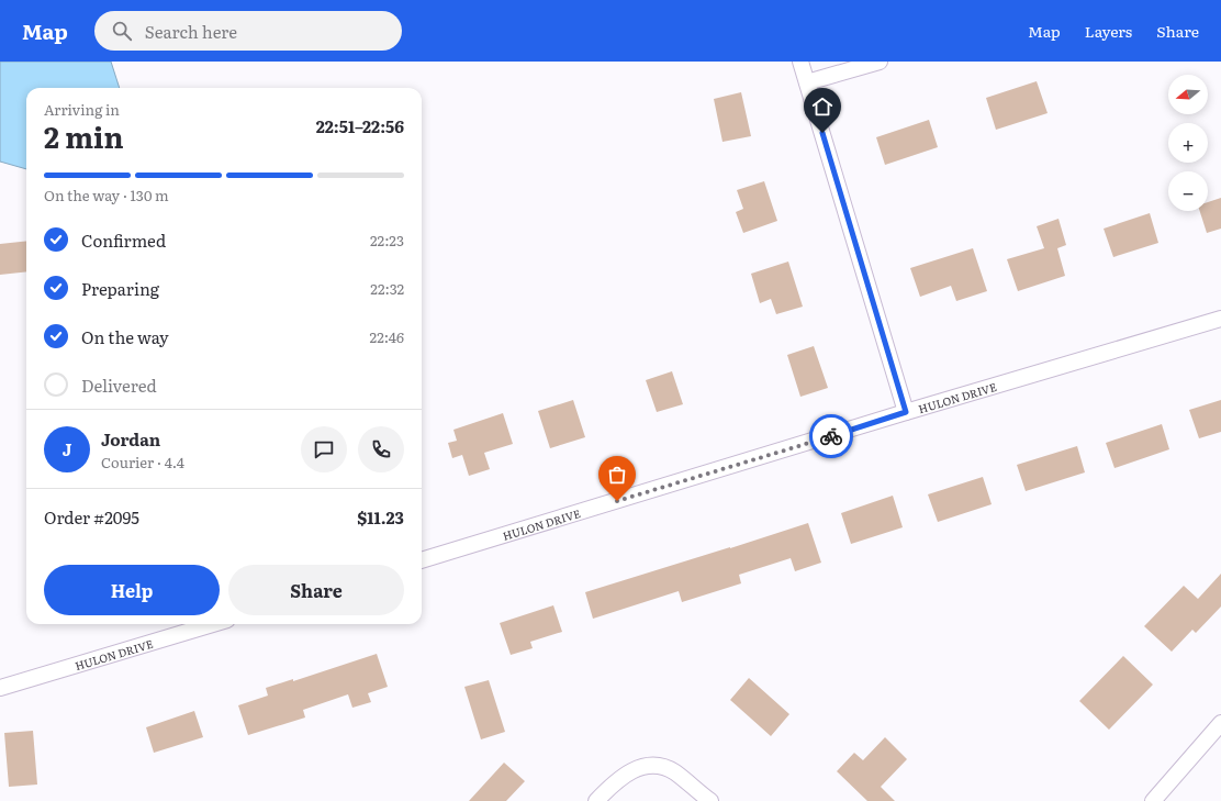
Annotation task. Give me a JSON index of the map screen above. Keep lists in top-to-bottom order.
{
  "streets": {
    "street": ["HULON DRIVE"]
  },
  "north": "left",
  "page": {
    "header": "Map",
    "search": "Search here",
    "nav": ["Map", "Layers", "Share"],
    "map_buttons": ["+", "−"],
    "heading": ["2 min", "Arriving in", "22:51–22:56"],
    "panel": [
      "Jordan",
      "Courier · 4.4",
      "Order #2095",
      "$11.23"
    ],
    "bar": "On the way · 130 m",
    "list": [
      ["Confirmed", "22:23"],
      ["Preparing", "22:32"],
      ["On the way", "22:46"],
      "Delivered"
    ],
    "round": "J",
    "buttons": ["Help", "Share"]
  }
}
